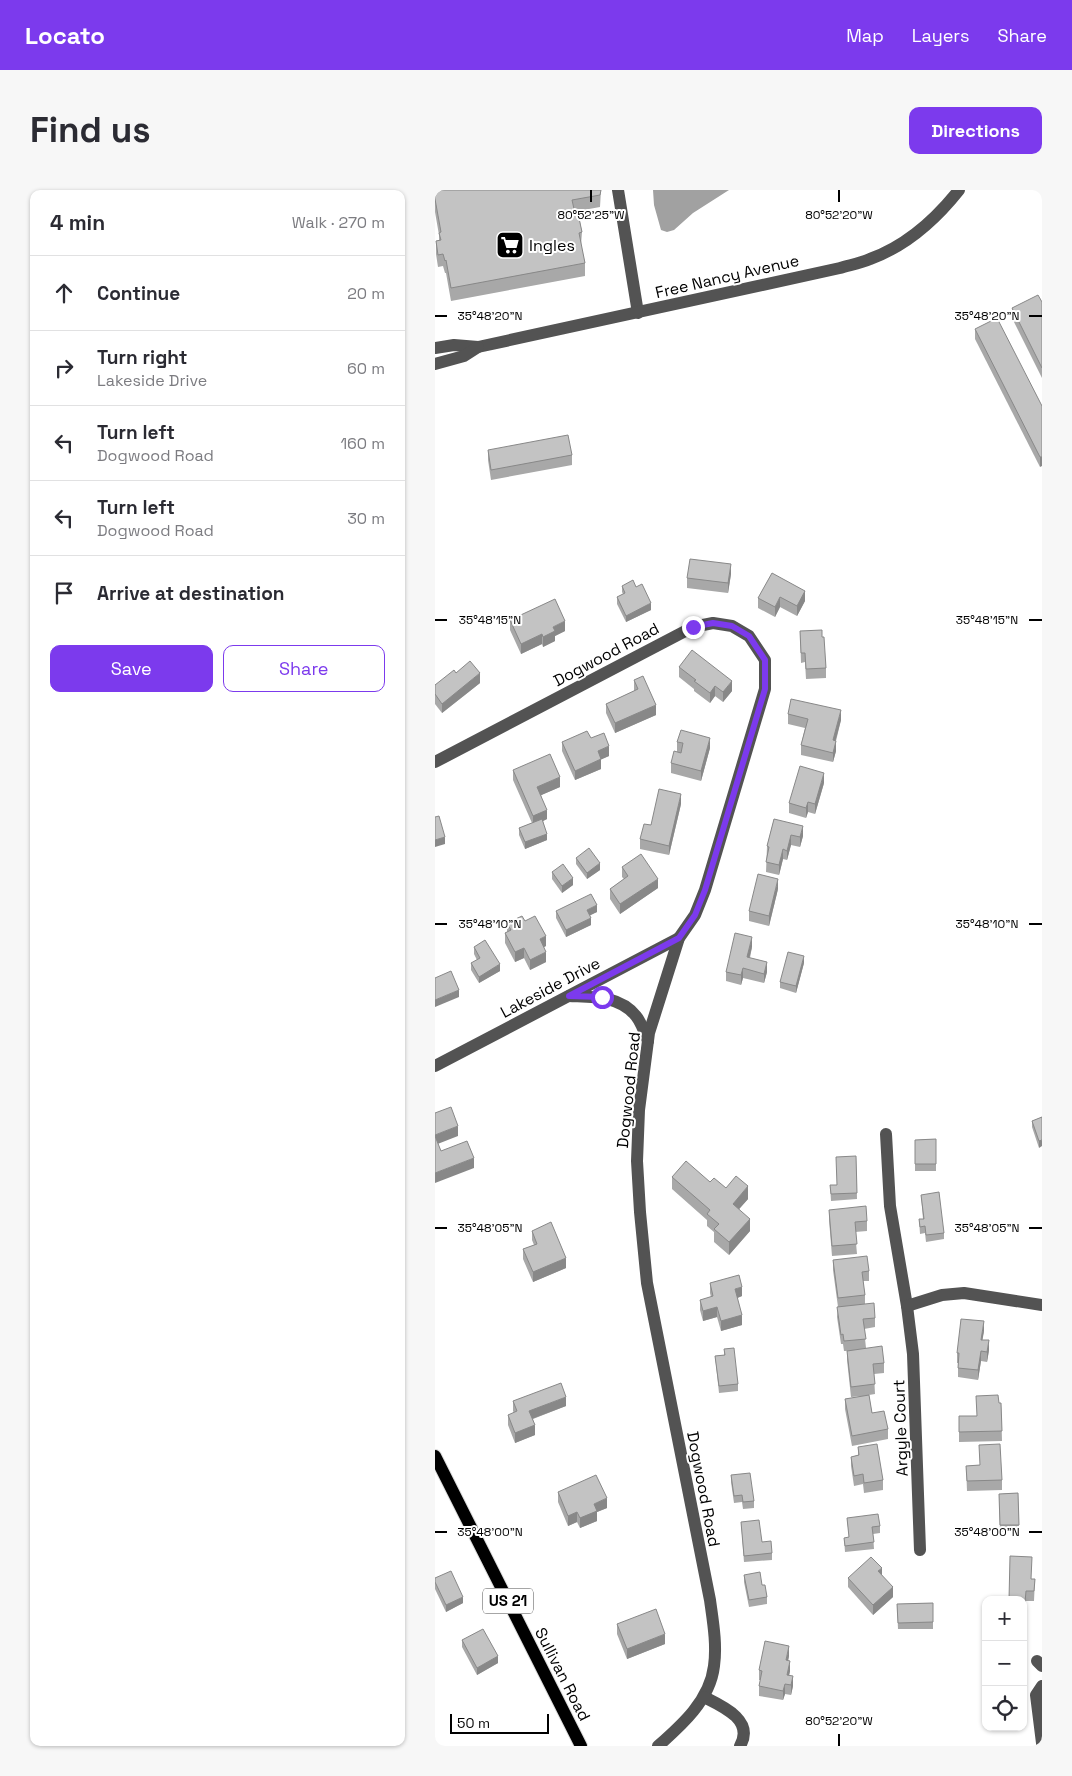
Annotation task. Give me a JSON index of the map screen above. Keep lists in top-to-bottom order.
{
  "streets": {
    "main road": ["US 21", "Sullivan Road"],
    "street": [
      "Free Nancy Avenue",
      "Dogwood Road",
      "Lakeside Drive",
      "Argyle Court"
    ]
  },
  "crossings": [
    ["Dogwood Road", "Lakeside Drive"]
  ],
  "places": {
    "supermarket": ["Ingles"]
  },
  "scale_bar": "50 m",
  "page": {
    "header": "Locato",
    "nav": ["Map", "Layers", "Share"],
    "buttons": [
      "Directions",
      ["Save", "Share"]
    ],
    "title": "Find us",
    "heading": ["4 min", "Walk · 270 m"],
    "list": [
      ["Continue", "20 m"],
      ["Turn right", "Lakeside Drive", "60 m"],
      ["Turn left", "Dogwood Road", "160 m"],
      ["Turn left", "Dogwood Road", "30 m"],
      "Arrive at destination"
    ],
    "map_buttons": ["+", "−"],
    "scale": "50 m"
  },
  "coordinates": [
    "80°52'25\"W",
    "80°52'20\"W",
    "35°48'20\"N",
    "35°48'15\"N",
    "35°48'10\"N",
    "35°48'05\"N",
    "35°48'00\"N"
  ]
}
